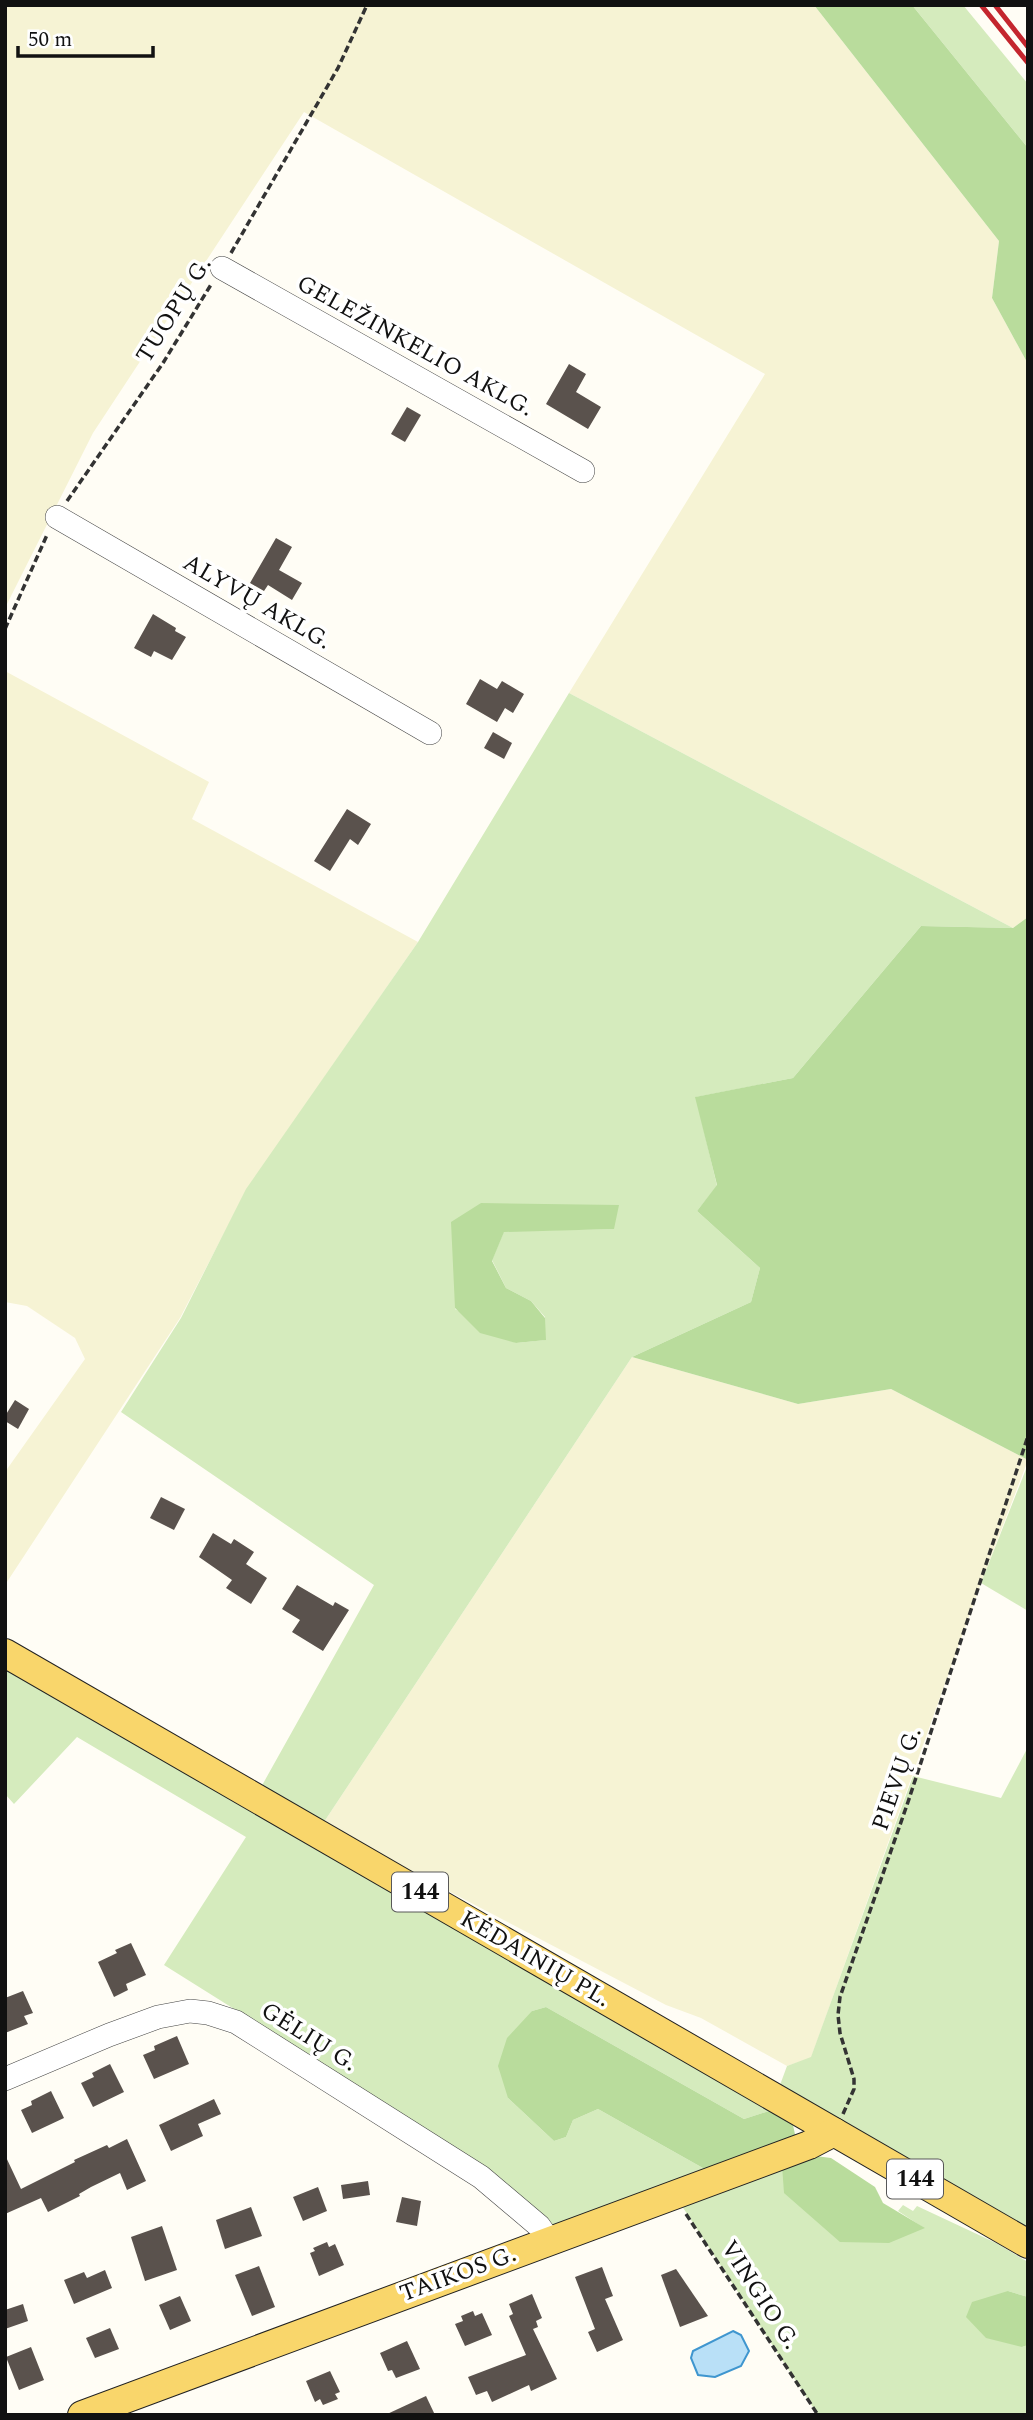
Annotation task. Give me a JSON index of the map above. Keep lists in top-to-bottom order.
{
  "streets": {
    "main road": ["144", "KĖDAINIŲ PL.", "TAIKOS G."],
    "street": ["GELEŽINKELIO AKLG.", "ALYVŲ AKLG.", "GĖLIŲ G."],
    "path": ["TUOPŲ G.", "PIEVŲ G.", "VINGIO G."]
  },
  "crossings": [
    ["TUOPŲ G.", "GELEŽINKELIO AKLG."],
    ["TUOPŲ G.", "ALYVŲ AKLG."],
    ["PIEVŲ G.", "KĖDAINIŲ PL."],
    ["PIEVŲ G.", "TAIKOS G."],
    ["KĖDAINIŲ PL.", "TAIKOS G."],
    ["GĖLIŲ G.", "TAIKOS G."],
    ["TAIKOS G.", "VINGIO G."]
  ],
  "scale_bar": "50 m"
}
